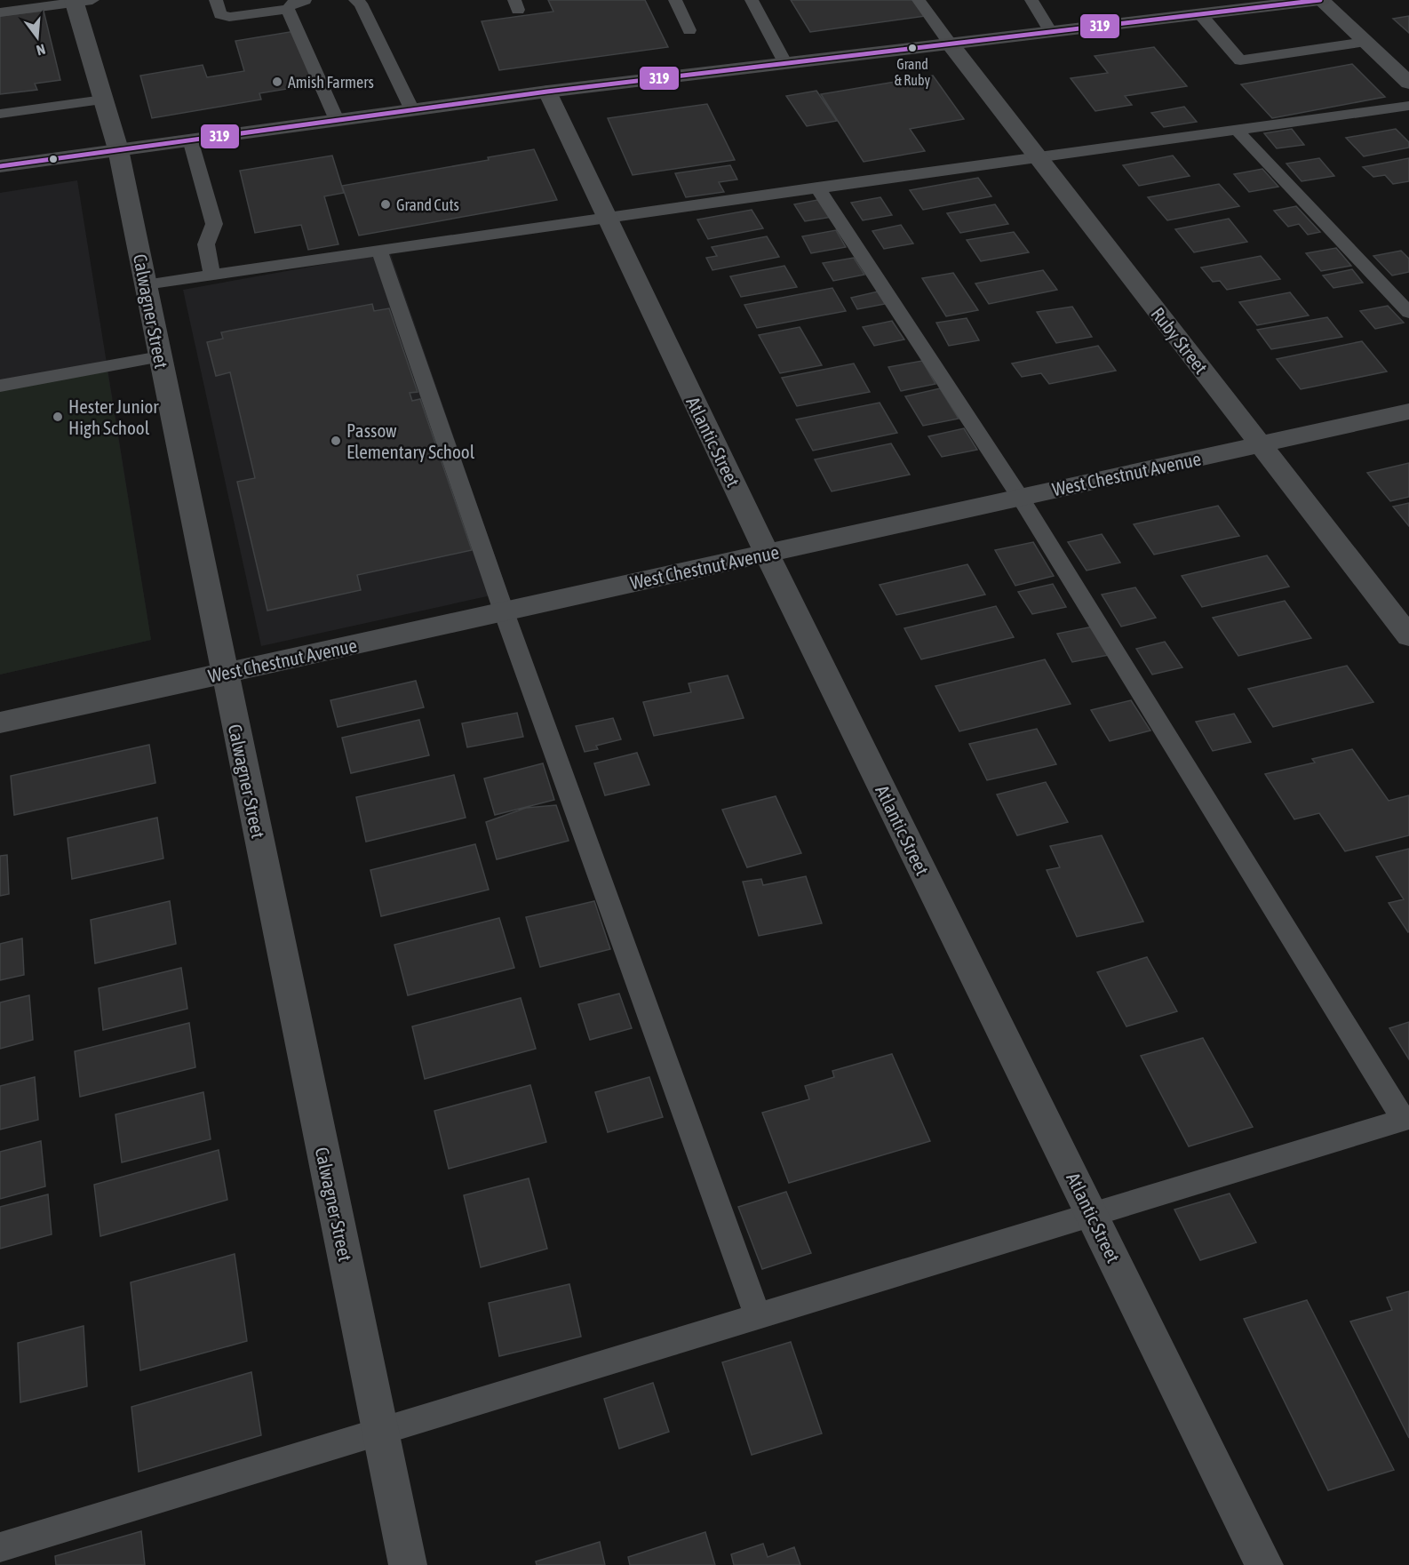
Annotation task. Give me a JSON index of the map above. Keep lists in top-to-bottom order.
{
  "streets": {
    "street": [
      "Calwagner Street",
      "Ruby Street",
      "Atlantic Street",
      "West Chestnut Avenue"
    ]
  },
  "crossings": [
    ["Calwagner Street", "West Chestnut Avenue"],
    ["Ruby Street", "West Chestnut Avenue"],
    ["Atlantic Street", "West Chestnut Avenue"]
  ],
  "places": [
    "Grand & Ruby",
    "Amish Farmers",
    "Grand Cuts",
    "Hester Junior High School",
    "Passow Elementary School"
  ],
  "lines": ["transit line 319"],
  "north": "bottom"
}
